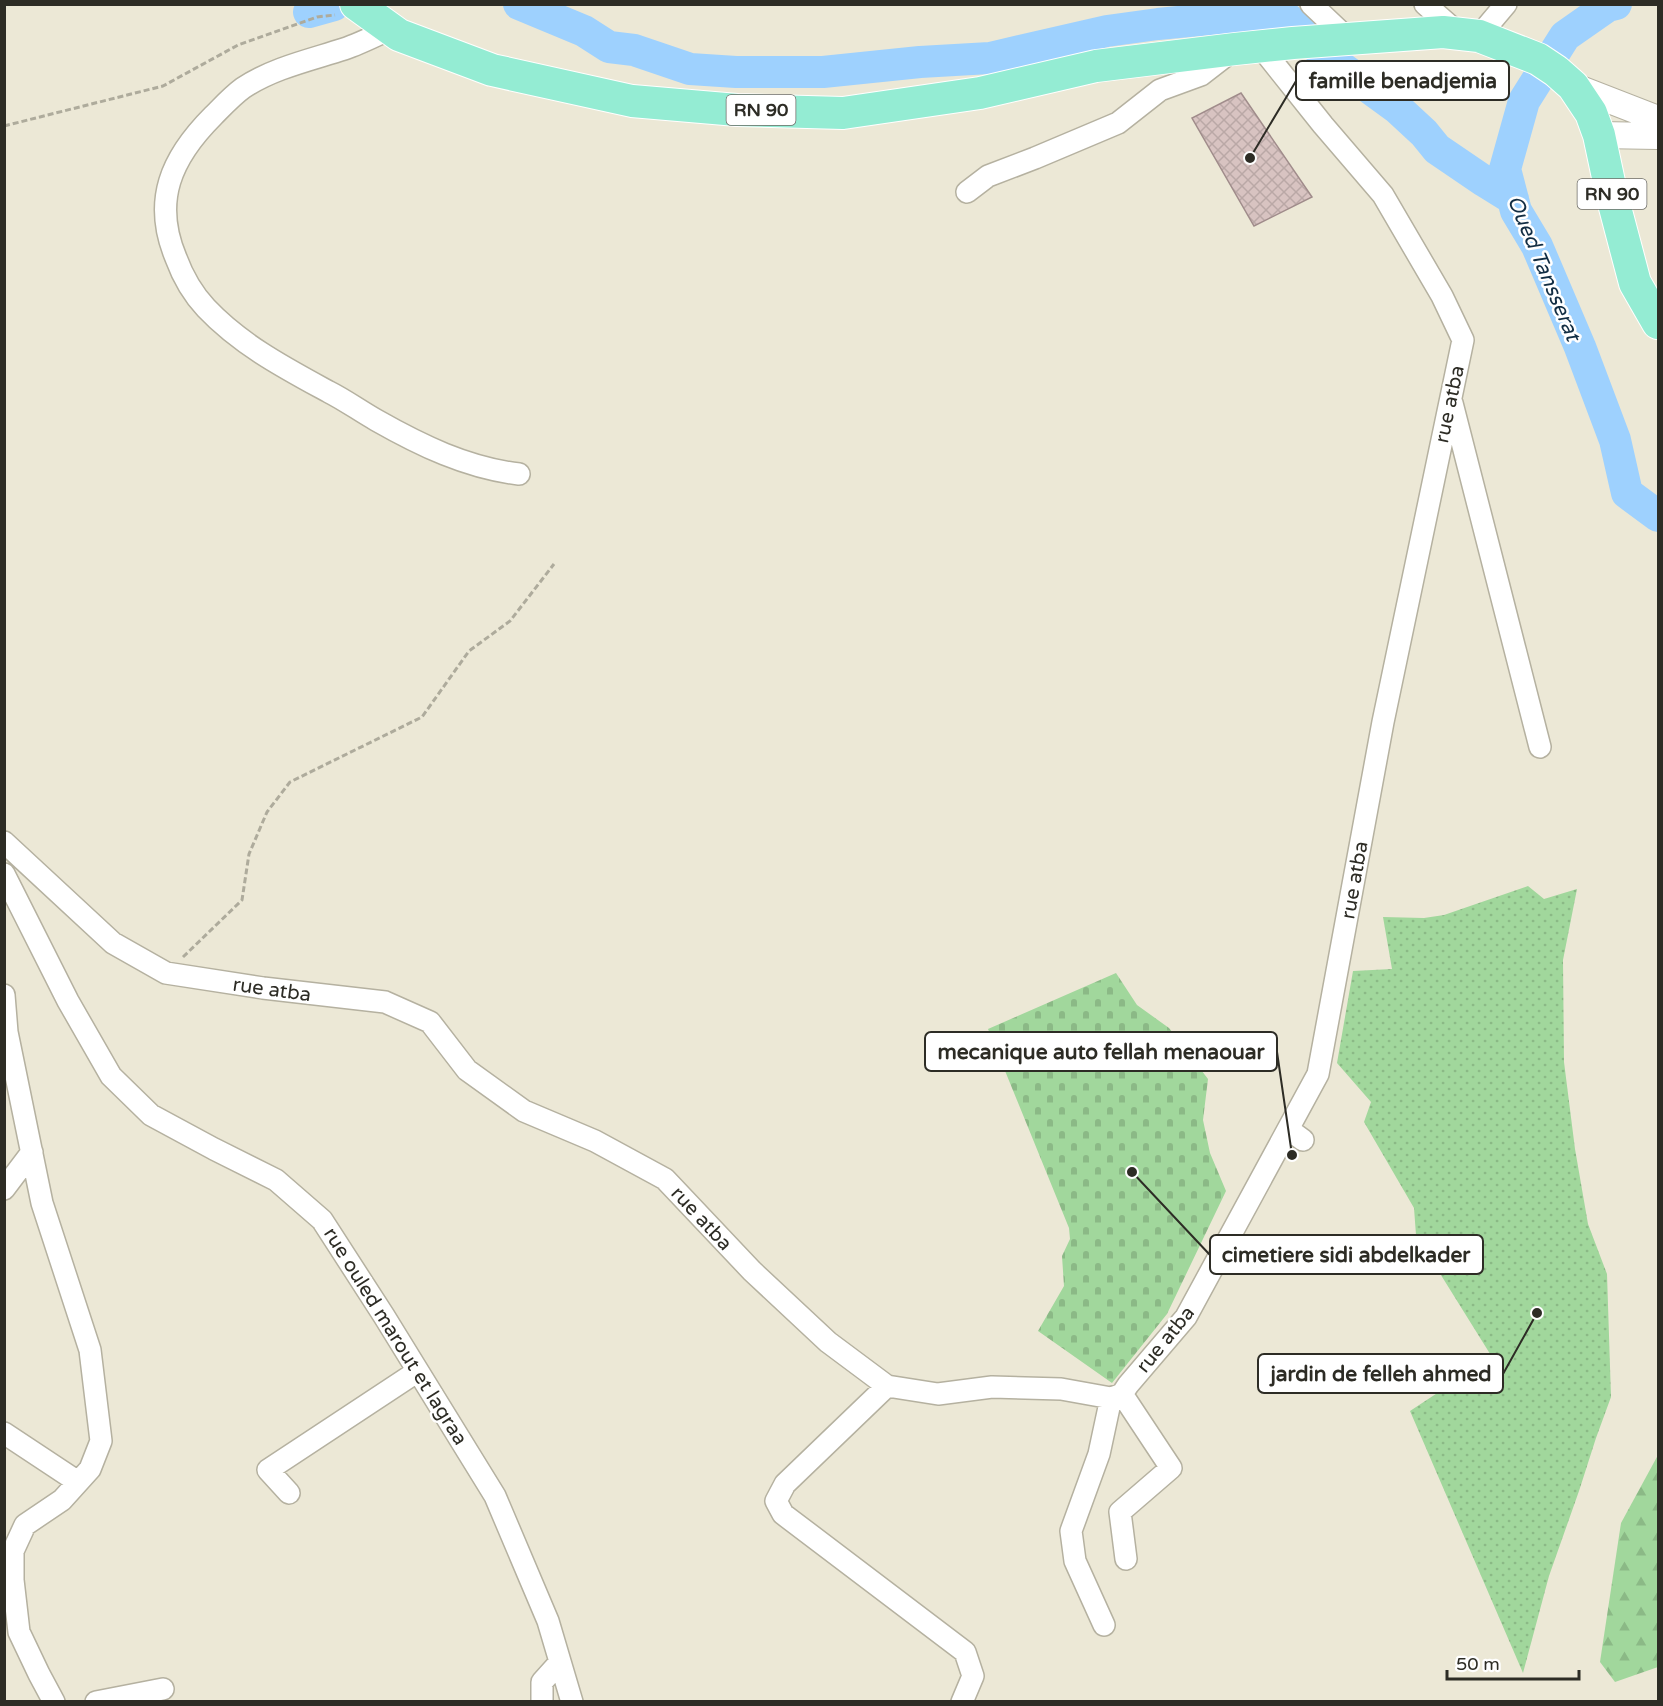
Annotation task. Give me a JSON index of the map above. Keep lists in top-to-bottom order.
{
  "streets": {
    "main road": ["RN 90"],
    "street": ["rue atba", "rue ouled marout et lagraa"]
  },
  "crossings": [
    ["RN 90", "rue atba"]
  ],
  "water": ["Oued Tansserat"],
  "places": [
    "famille benadjemia",
    "mecanique auto fellah menaouar",
    "cimetiere sidi abdelkader",
    "jardin de felleh ahmed"
  ],
  "scale_bar": "50 m"
}
